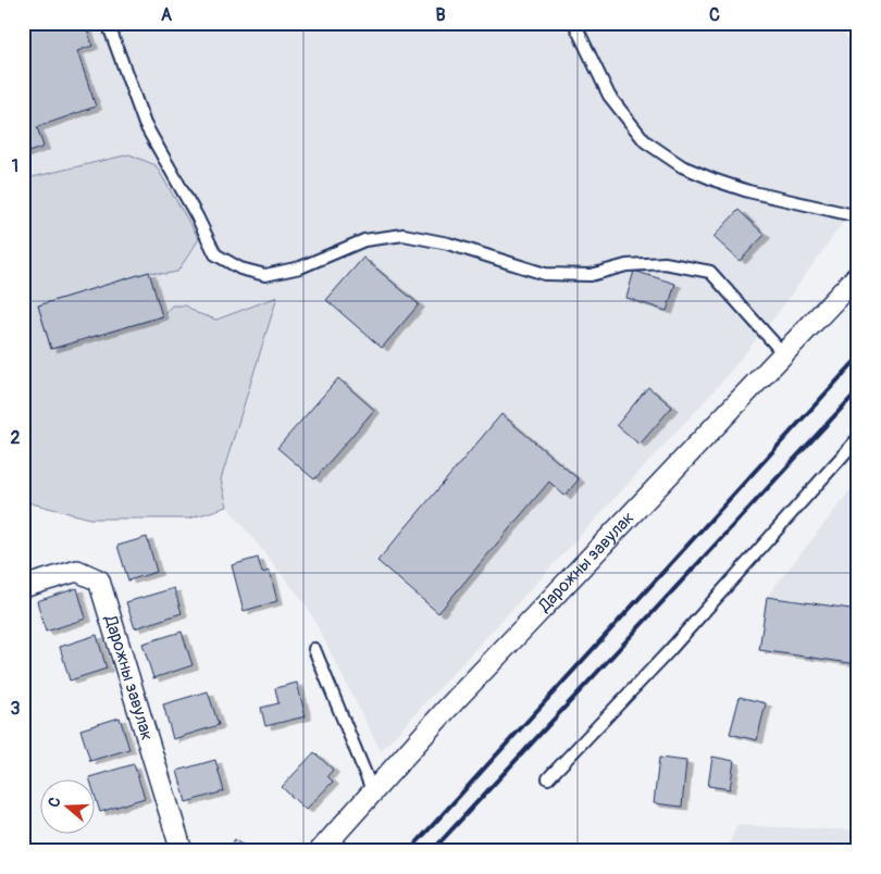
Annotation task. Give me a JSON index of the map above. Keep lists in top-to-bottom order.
{
  "streets": {
    "street": ["Дарожны завулак"]
  },
  "north": "left",
  "grid": {
    "columns": ["A", "B", "C"],
    "rows": ["1", "2", "3"]
  }
}
